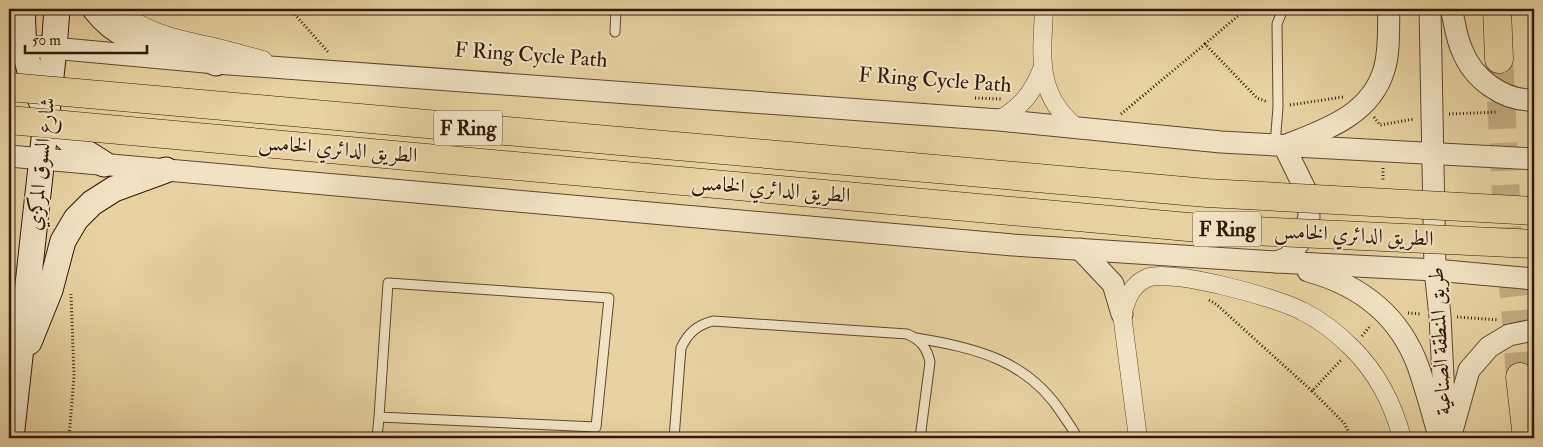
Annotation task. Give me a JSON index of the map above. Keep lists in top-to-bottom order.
{
  "streets": {
    "highway": ["F Ring", "الطريق الدائري الخامس"],
    "main road": ["شارع السوق المركزي"],
    "street": ["طريق المنطقة الصناعية"],
    "path": ["F Ring Cycle Path"]
  },
  "crossings": [
    ["الطريق الدائري الخامس", "شارع السوق المركزي"],
    ["الطريق الدائري الخامس", "طريق المنطقة الصناعية"]
  ],
  "scale_bar": "50 m"
}
